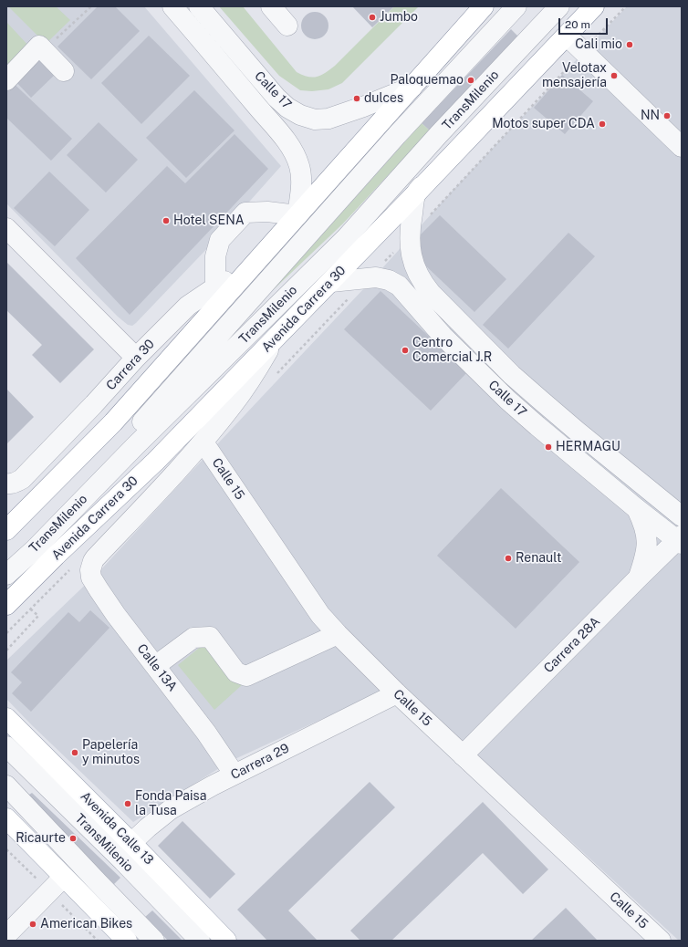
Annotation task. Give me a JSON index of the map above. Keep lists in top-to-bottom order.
{
  "streets": {
    "main road": ["Avenida Carrera 30", "Avenida Calle 13"],
    "street": [
      "Calle 17",
      "TransMilenio",
      "Carrera 30",
      "Calle 15",
      "Carrera 28A",
      "Calle 13A",
      "Carrera 29"
    ]
  },
  "crossings": [
    ["Calle 17", "TransMilenio"],
    ["Calle 17", "Avenida Carrera 30"],
    ["Calle 17", "Carrera 28A"],
    ["TransMilenio", "Avenida Carrera 30"],
    ["Calle 15", "Carrera 28A"],
    ["Calle 15", "Calle 13A"],
    ["Calle 15", "Carrera 29"],
    ["Calle 13A", "Carrera 29"],
    ["Carrera 29", "Avenida Calle 13"]
  ],
  "places": [
    "Jumbo",
    "Cali mio",
    "Velotax mensajería",
    "Paloquemao",
    "dulces",
    "NN",
    "Motos super CDA",
    "Hotel SENA",
    "Centro Comercial J.R",
    "HERMAGU",
    "Renault",
    "Papelería y minutos",
    "Fonda Paisa la Tusa",
    "Ricaurte",
    "American Bikes"
  ],
  "scale_bar": "20 m"
}
